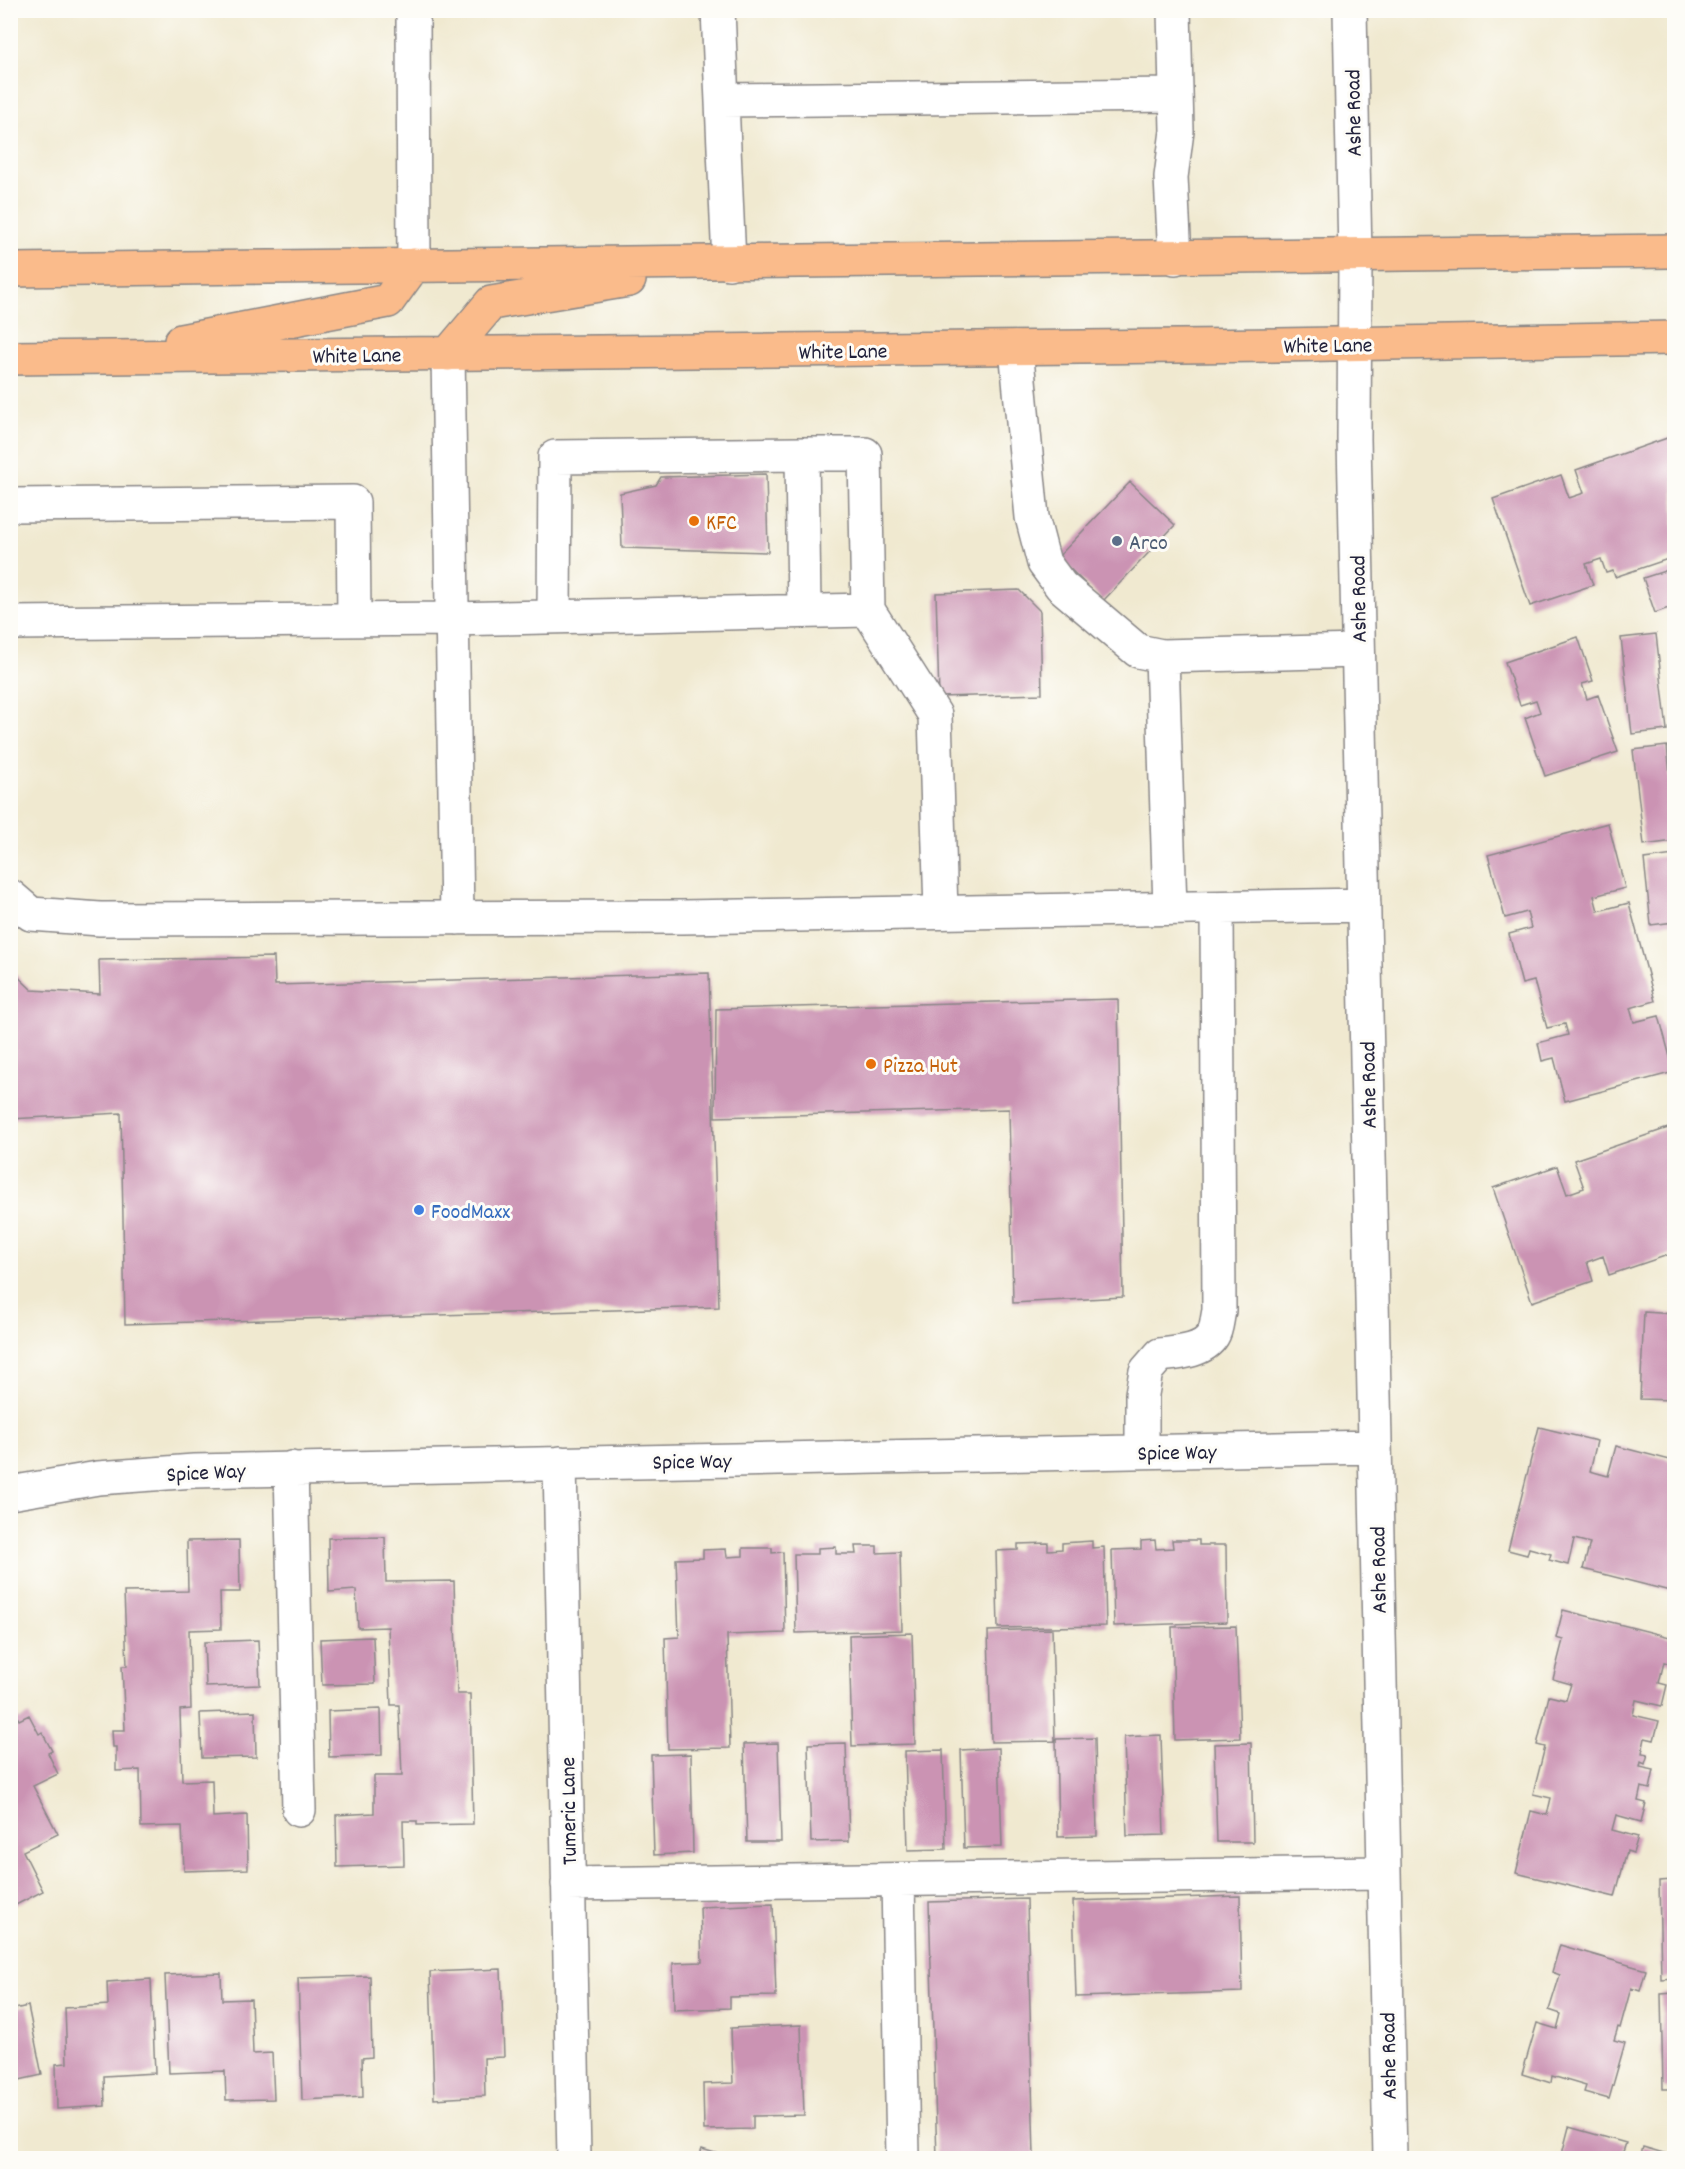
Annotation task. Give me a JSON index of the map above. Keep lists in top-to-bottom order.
{
  "streets": {
    "main road": ["White Lane"],
    "street": ["Ashe Road", "Spice Way", "Tumeric Lane"]
  },
  "crossings": [
    ["Ashe Road", "White Lane"],
    ["Ashe Road", "Spice Way"],
    ["Spice Way", "Tumeric Lane"]
  ],
  "places": [
    "KFC",
    "Arco",
    "Pizza Hut",
    "FoodMaxx"
  ]
}
